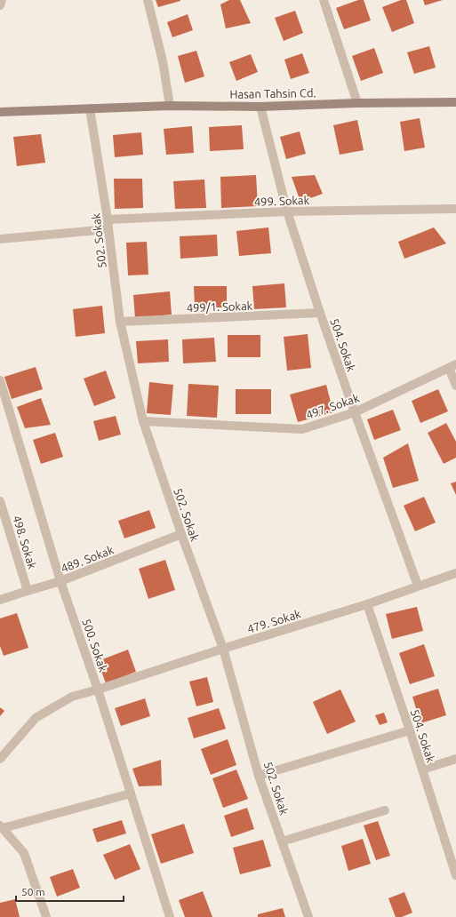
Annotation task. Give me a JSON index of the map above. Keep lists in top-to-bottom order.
{
  "streets": {
    "street": [
      "Hasan Tahsin Cd.",
      "499. Sokak",
      "502. Sokak",
      "499/1. Sokak",
      "504. Sokak",
      "497. Sokak",
      "498. Sokak",
      "489. Sokak",
      "479. Sokak",
      "500. Sokak"
    ]
  },
  "crossings": [
    ["Hasan Tahsin Cd.", "502. Sokak"],
    ["Hasan Tahsin Cd.", "504. Sokak"],
    ["499. Sokak", "502. Sokak"],
    ["499. Sokak", "504. Sokak"],
    ["502. Sokak", "499/1. Sokak"],
    ["502. Sokak", "497. Sokak"],
    ["502. Sokak", "489. Sokak"],
    ["502. Sokak", "479. Sokak"],
    ["499/1. Sokak", "504. Sokak"],
    ["504. Sokak", "497. Sokak"],
    ["504. Sokak", "479. Sokak"],
    ["498. Sokak", "489. Sokak"],
    ["489. Sokak", "500. Sokak"],
    ["479. Sokak", "500. Sokak"]
  ],
  "scale_bar": "50 m"
}
